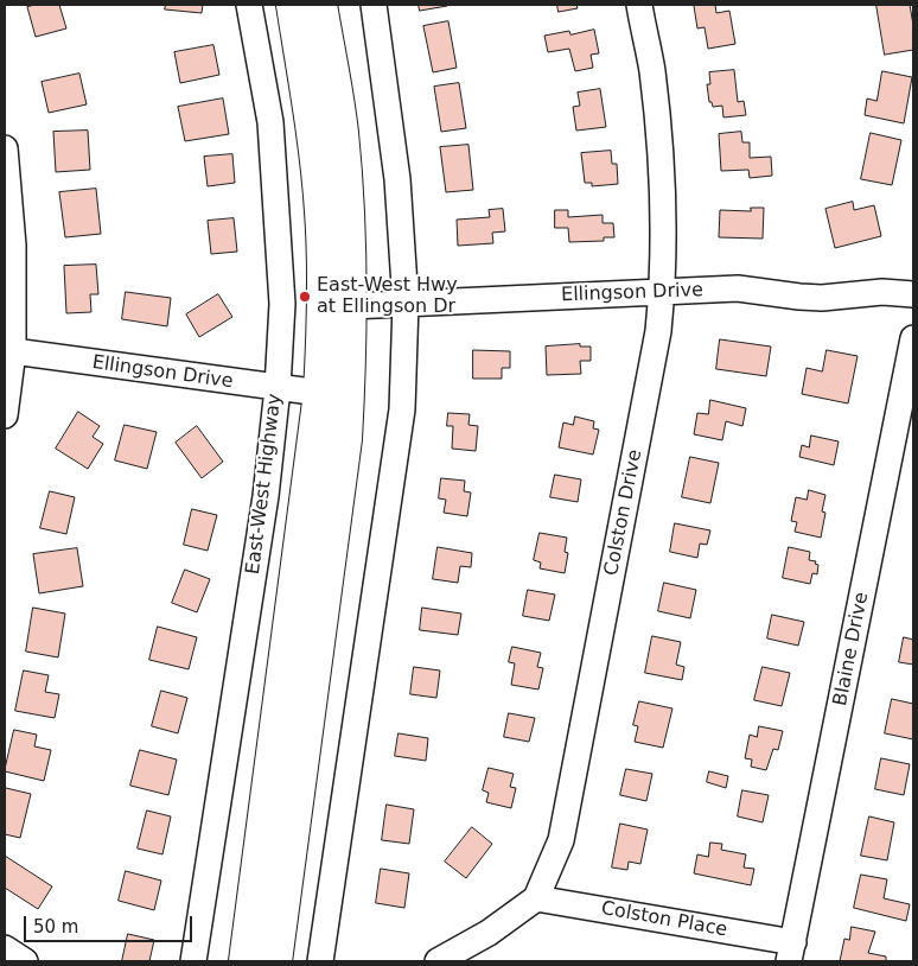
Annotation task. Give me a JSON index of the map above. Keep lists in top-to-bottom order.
{
  "streets": {
    "street": [
      "Ellingson Drive",
      "East-West Highway",
      "Colston Drive",
      "Blaine Drive",
      "Colston Place"
    ]
  },
  "crossings": [
    ["Ellingson Drive", "East-West Highway"],
    ["Ellingson Drive", "Colston Drive"],
    ["Colston Drive", "Colston Place"],
    ["Blaine Drive", "Colston Place"]
  ],
  "places": ["East-West Hwy at Ellingson Dr"],
  "scale_bar": "50 m"
}
